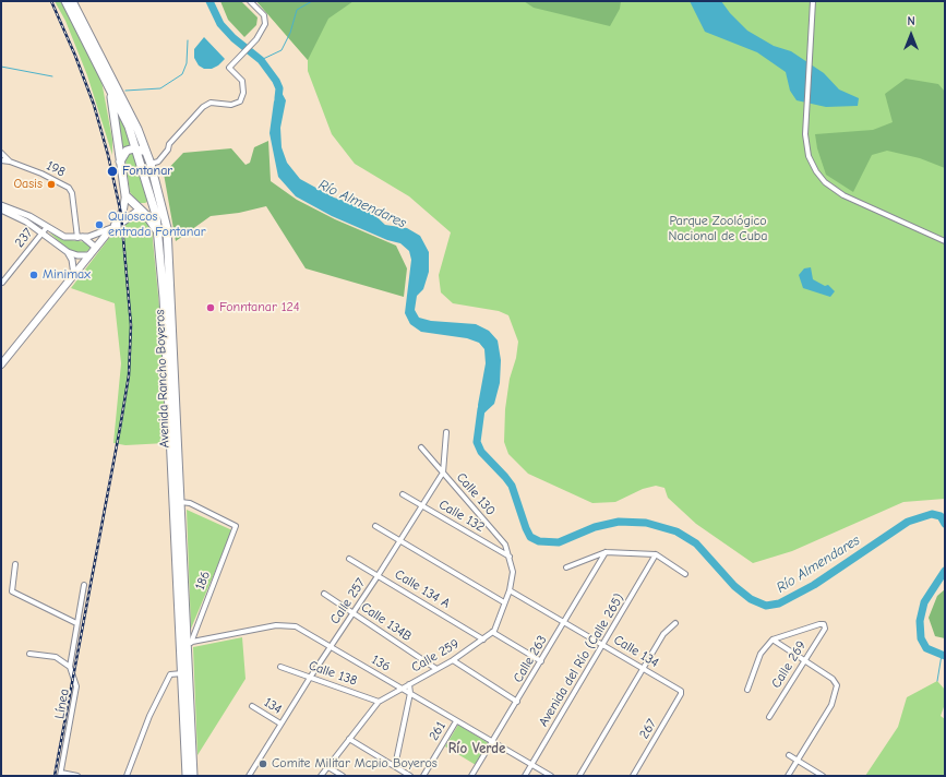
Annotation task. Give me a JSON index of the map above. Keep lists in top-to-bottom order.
{
  "streets": {
    "highway": ["Avenida Rancho Boyeros"],
    "street": [
      "198",
      "237",
      "Calle 130",
      "Calle 132",
      "186",
      "Calle 134 A",
      "Calle 257",
      "Calle 134B",
      "Calle 134",
      "Calle 259",
      "Calle 263",
      "Avenida del Río (Calle 265)",
      "136",
      "Calle 269",
      "Calle 138",
      "Línea",
      "134",
      "267",
      "261"
    ]
  },
  "crossings": [
    ["Avenida Rancho Boyeros", "186"],
    ["Avenida Rancho Boyeros", "136"],
    ["Calle 130", "Calle 132"],
    ["Calle 130", "Calle 257"],
    ["Calle 130", "Calle 259"],
    ["Calle 132", "Calle 257"],
    ["Calle 132", "Calle 259"],
    ["186", "136"],
    ["Calle 134 A", "Calle 257"],
    ["Calle 134 A", "Calle 259"],
    ["Calle 257", "Calle 134B"],
    ["Calle 257", "136"],
    ["Calle 257", "Calle 138"],
    ["Calle 257", "134"],
    ["Calle 134B", "Calle 259"],
    ["Calle 134", "Calle 259"],
    ["Calle 134", "Calle 263"],
    ["Calle 134", "Avenida del Río (Calle 265)"],
    ["Calle 134", "267"],
    ["Calle 259", "136"],
    ["Calle 259", "Calle 138"],
    ["Calle 263", "136"],
    ["Avenida del Río (Calle 265)", "136"],
    ["136", "261"]
  ],
  "districts": ["Río Verde"],
  "water": ["Río Almendares"],
  "parks": ["Parque Zoológico Nacional de Cuba"],
  "places": [
    "Fontanar",
    "Oasis",
    "Quioscos entrada Fontanar",
    "Minimax",
    "Fonntanar 124",
    "Comite Militar Mcpio Boyeros"
  ],
  "north": "top"
}
